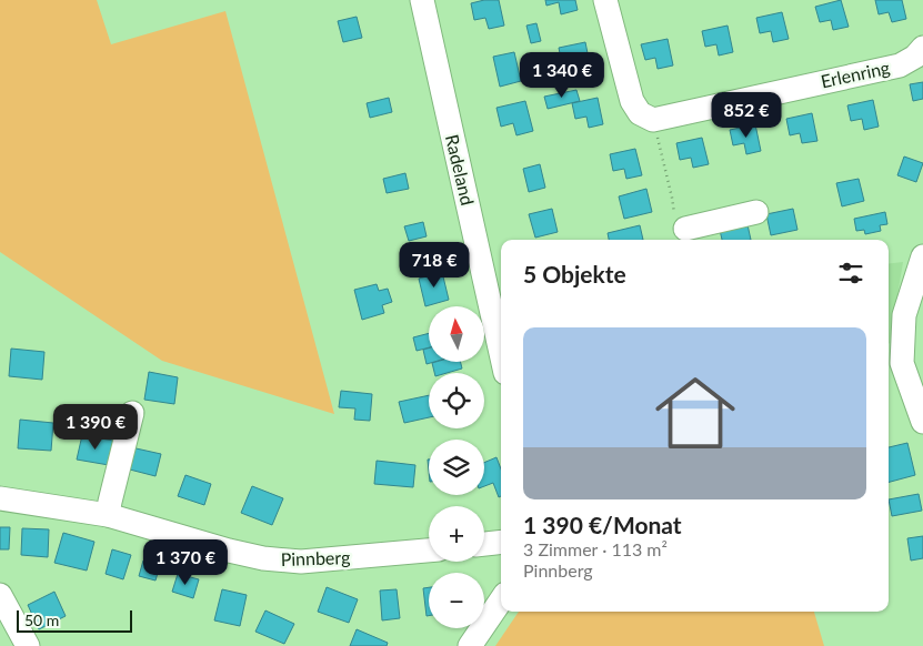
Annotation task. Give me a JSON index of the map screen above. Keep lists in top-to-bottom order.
{
  "streets": {
    "street": ["Erlenring", "Radeland", "Pinnberg"]
  },
  "scale_bar": "50 m",
  "north": "top",
  "page": {
    "price": [
      "1 340 €",
      "852 €",
      "718 €",
      "1 390 €",
      "1 370 €"
    ],
    "heading": "5 Objekte",
    "map_buttons": ["+", "−"],
    "list": [
      {
        "name": "1 390 €/Monat",
        "note": "3 Zimmer · 113 m² · Pinnberg"
      }
    ],
    "scale": "50 m"
  }
}
